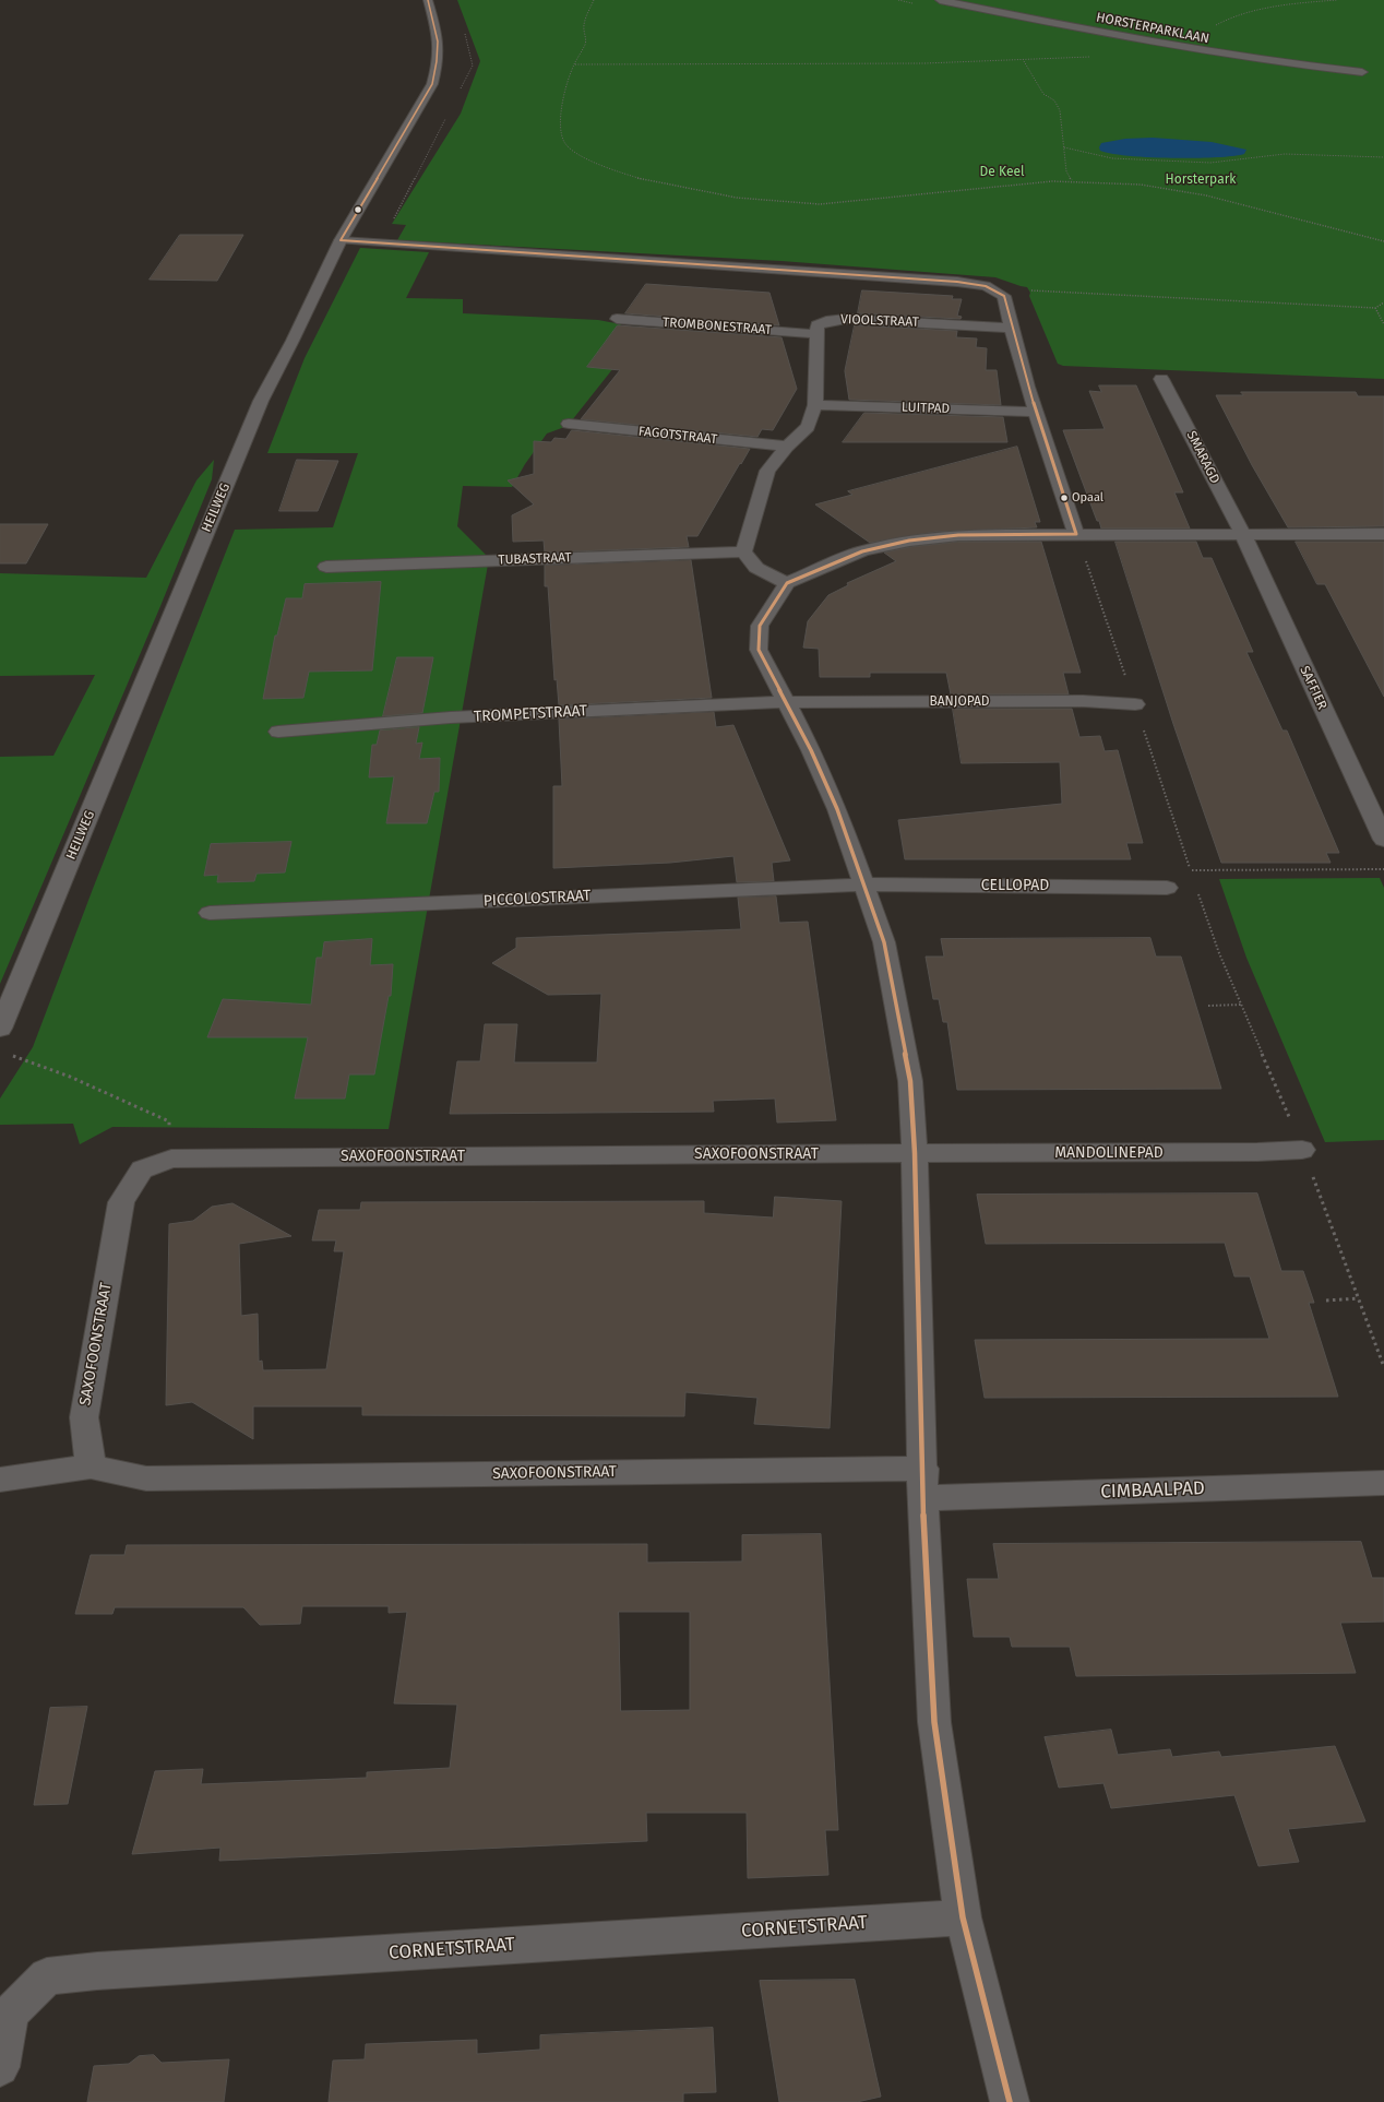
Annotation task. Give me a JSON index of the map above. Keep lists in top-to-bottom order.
{
  "streets": {
    "street": [
      "HORSTERPARKLAAN",
      "VIOOLSTRAAT",
      "TROMBONESTRAAT",
      "LUITPAD",
      "FAGOTSTRAAT",
      "SMARAGD",
      "HEILWEG",
      "TUBASTRAAT",
      "SAFFIER",
      "BANJOPAD",
      "TROMPETSTRAAT",
      "CELLOPAD",
      "PICCOLOSTRAAT",
      "MANDOLINEPAD",
      "SAXOFOONSTRAAT",
      "CIMBAALPAD",
      "CORNETSTRAAT"
    ]
  },
  "crossings": [
    ["VIOOLSTRAAT", "TROMBONESTRAAT"],
    ["SMARAGD", "SAFFIER"],
    ["BANJOPAD", "TROMPETSTRAAT"],
    ["CELLOPAD", "PICCOLOSTRAAT"],
    ["MANDOLINEPAD", "SAXOFOONSTRAAT"]
  ],
  "parks": ["De Keel", "Horsterpark"],
  "places": ["Opaal"]
}
